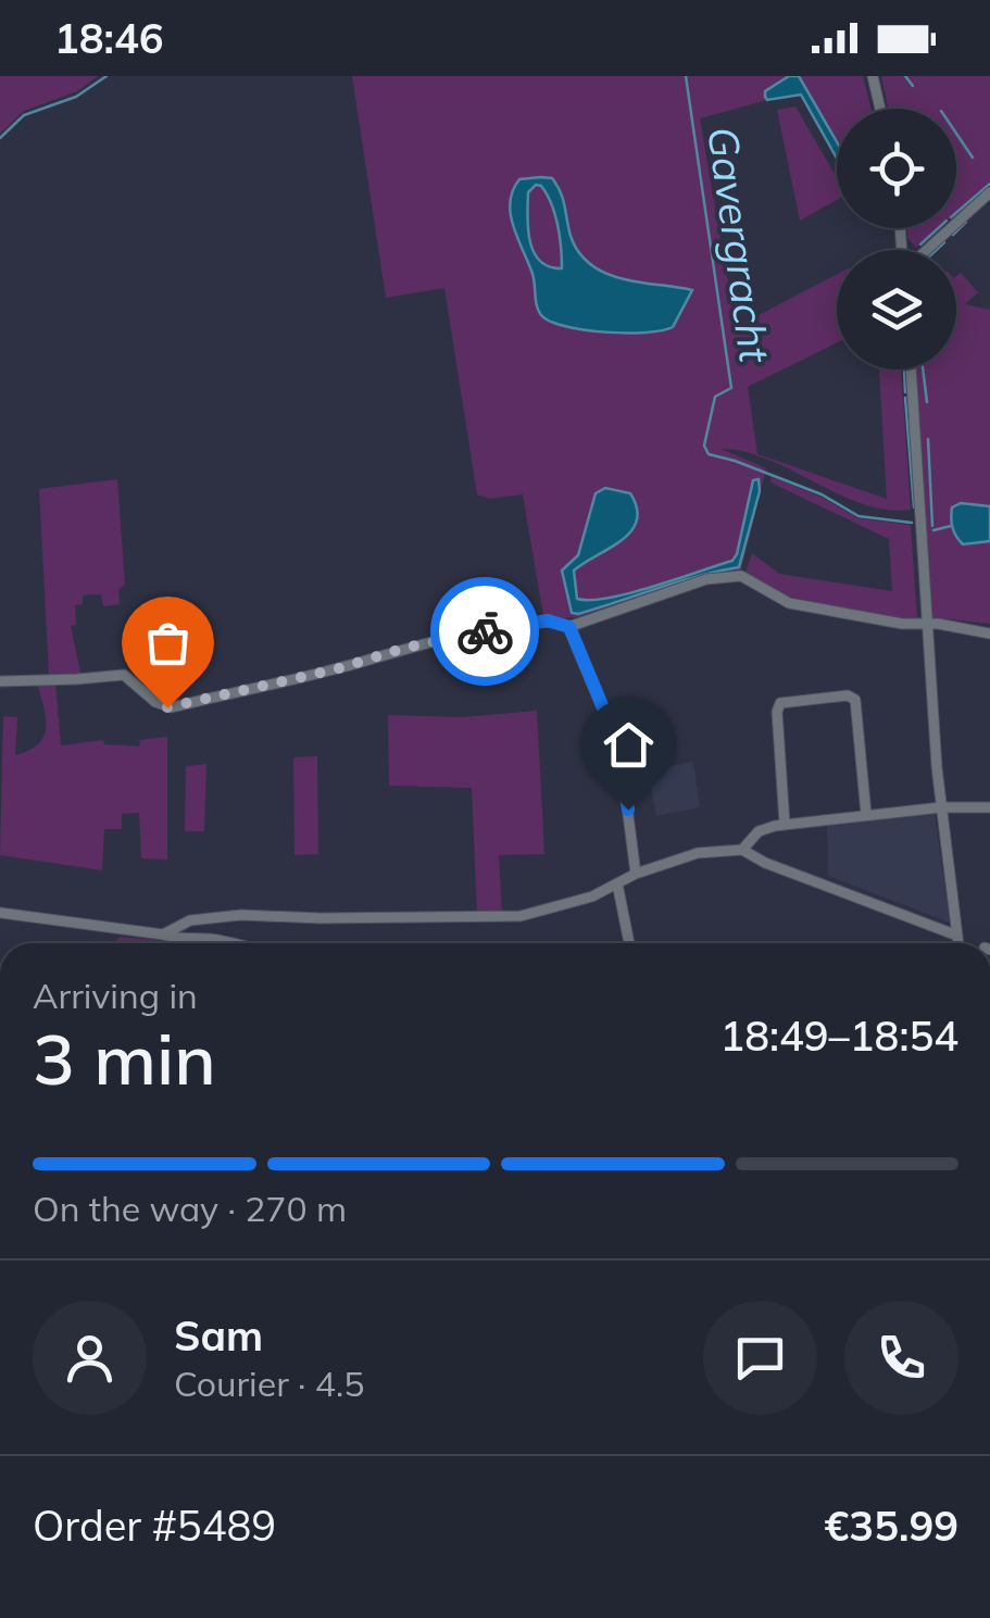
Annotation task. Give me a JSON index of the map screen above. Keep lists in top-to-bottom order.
{
  "water": ["Gavergracht"],
  "page": {
    "status": "18:46",
    "heading": ["3 min", "Arriving in", "18:49–18:54"],
    "panel": [
      "Sam",
      "Courier · 4.5",
      "Order #5489",
      "€35.99"
    ],
    "bar": "On the way · 270 m"
  }
}
